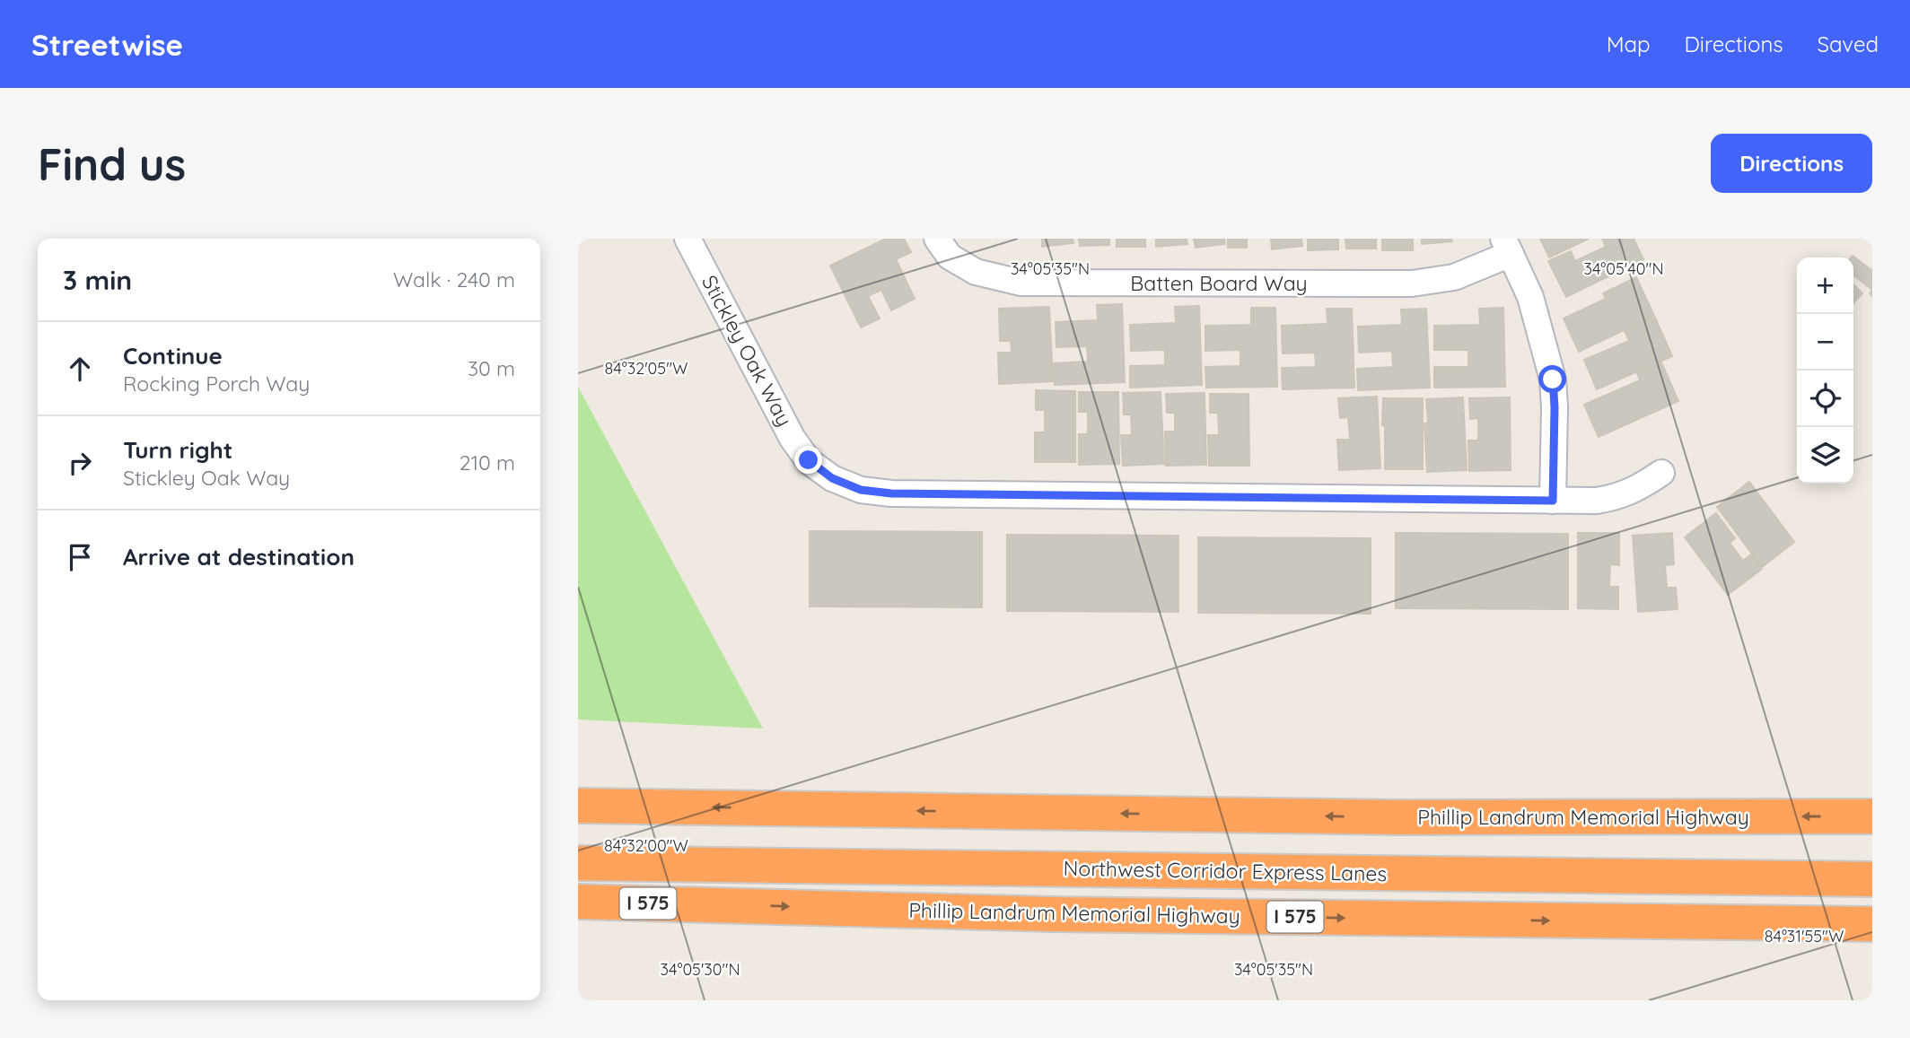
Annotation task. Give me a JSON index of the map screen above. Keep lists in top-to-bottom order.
{
  "streets": {
    "highway": ["Phillip Landrum Memorial Highway", "Northwest Corridor Express Lanes", "I 575"],
    "street": ["Batten Board Way", "Stickley Oak Way"]
  },
  "page": {
    "header": "Streetwise",
    "nav": ["Map", "Directions", "Saved"],
    "buttons": "Directions",
    "title": "Find us",
    "heading": ["3 min", "Walk · 240 m"],
    "map_buttons": ["+", "−"],
    "list": [
      ["Continue", "Rocking Porch Way", "30 m"],
      ["Turn right", "Stickley Oak Way", "210 m"],
      "Arrive at destination"
    ]
  },
  "coordinates": [
    "34°05'35\"N",
    "34°05'40\"N",
    "84°32'05\"W",
    "84°32'00\"W",
    "84°31'55\"W",
    "34°05'30\"N"
  ]
}
